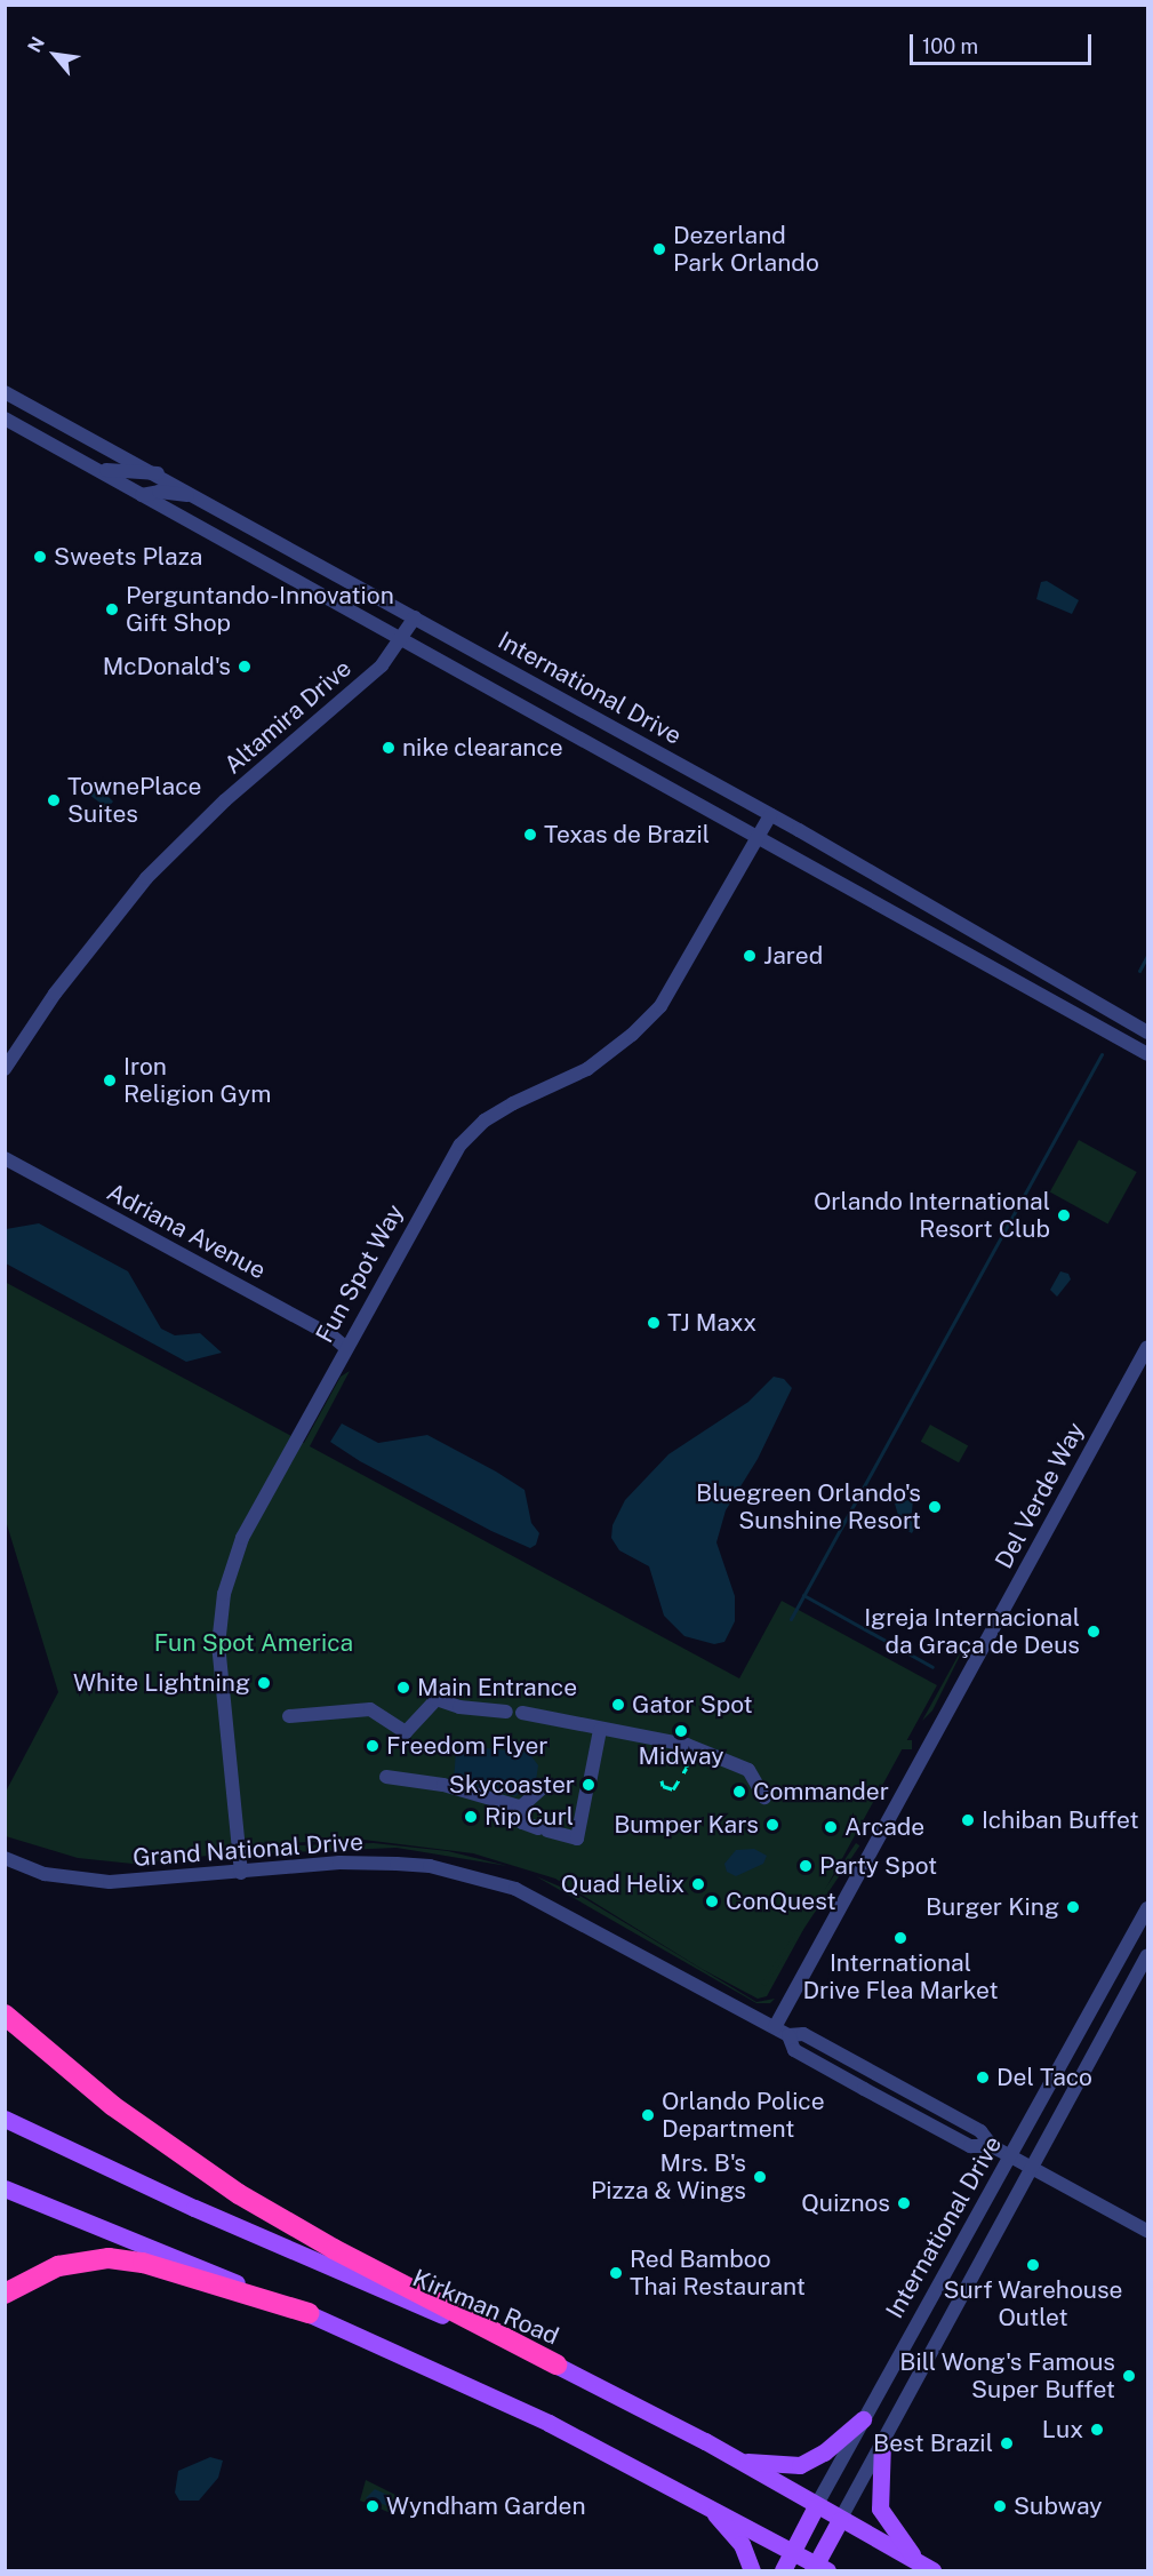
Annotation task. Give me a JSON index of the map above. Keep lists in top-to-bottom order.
{
  "streets": {
    "main road": ["International Drive", "Kirkman Road"],
    "street": [
      "Altamira Drive",
      "Adriana Avenue",
      "Fun Spot Way",
      "Del Verde Way",
      "Grand National Drive"
    ]
  },
  "crossings": [
    ["International Drive", "Altamira Drive"],
    ["International Drive", "Fun Spot Way"],
    ["International Drive", "Grand National Drive"],
    ["International Drive", "Kirkman Road"],
    ["Adriana Avenue", "Fun Spot Way"],
    ["Fun Spot Way", "Grand National Drive"],
    ["Del Verde Way", "Grand National Drive"]
  ],
  "parks": ["Fun Spot America"],
  "places": [
    "Dezerland Park Orlando",
    "Sweets Plaza",
    "Perguntando-Innovation Gift Shop",
    "McDonald's",
    "nike clearance",
    "TownePlace Suites",
    "Texas de Brazil",
    "Jared",
    "Iron Religion Gym",
    "Orlando International Resort Club",
    "TJ Maxx",
    "Bluegreen Orlando's Sunshine Resort",
    "Igreja Internacional da Graça de Deus",
    "White Lightning",
    "Main Entrance",
    "Gator Spot",
    "Midway",
    "Freedom Flyer",
    "Skycoaster",
    "Commander",
    "Rip Curl",
    "Ichiban Buffet",
    "Bumper Kars",
    "Arcade",
    "Party Spot",
    "Quad Helix",
    "ConQuest",
    "Burger King",
    "International Drive Flea Market",
    "Del Taco",
    "Orlando Police Department",
    "Mrs. B's Pizza & Wings",
    "Quiznos",
    "Surf Warehouse Outlet",
    "Red Bamboo Thai Restaurant",
    "Bill Wong's Famous Super Buffet",
    "Lux",
    "Best Brazil",
    "Wyndham Garden",
    "Subway"
  ],
  "scale_bar": "100 m",
  "north": "top left"
}
